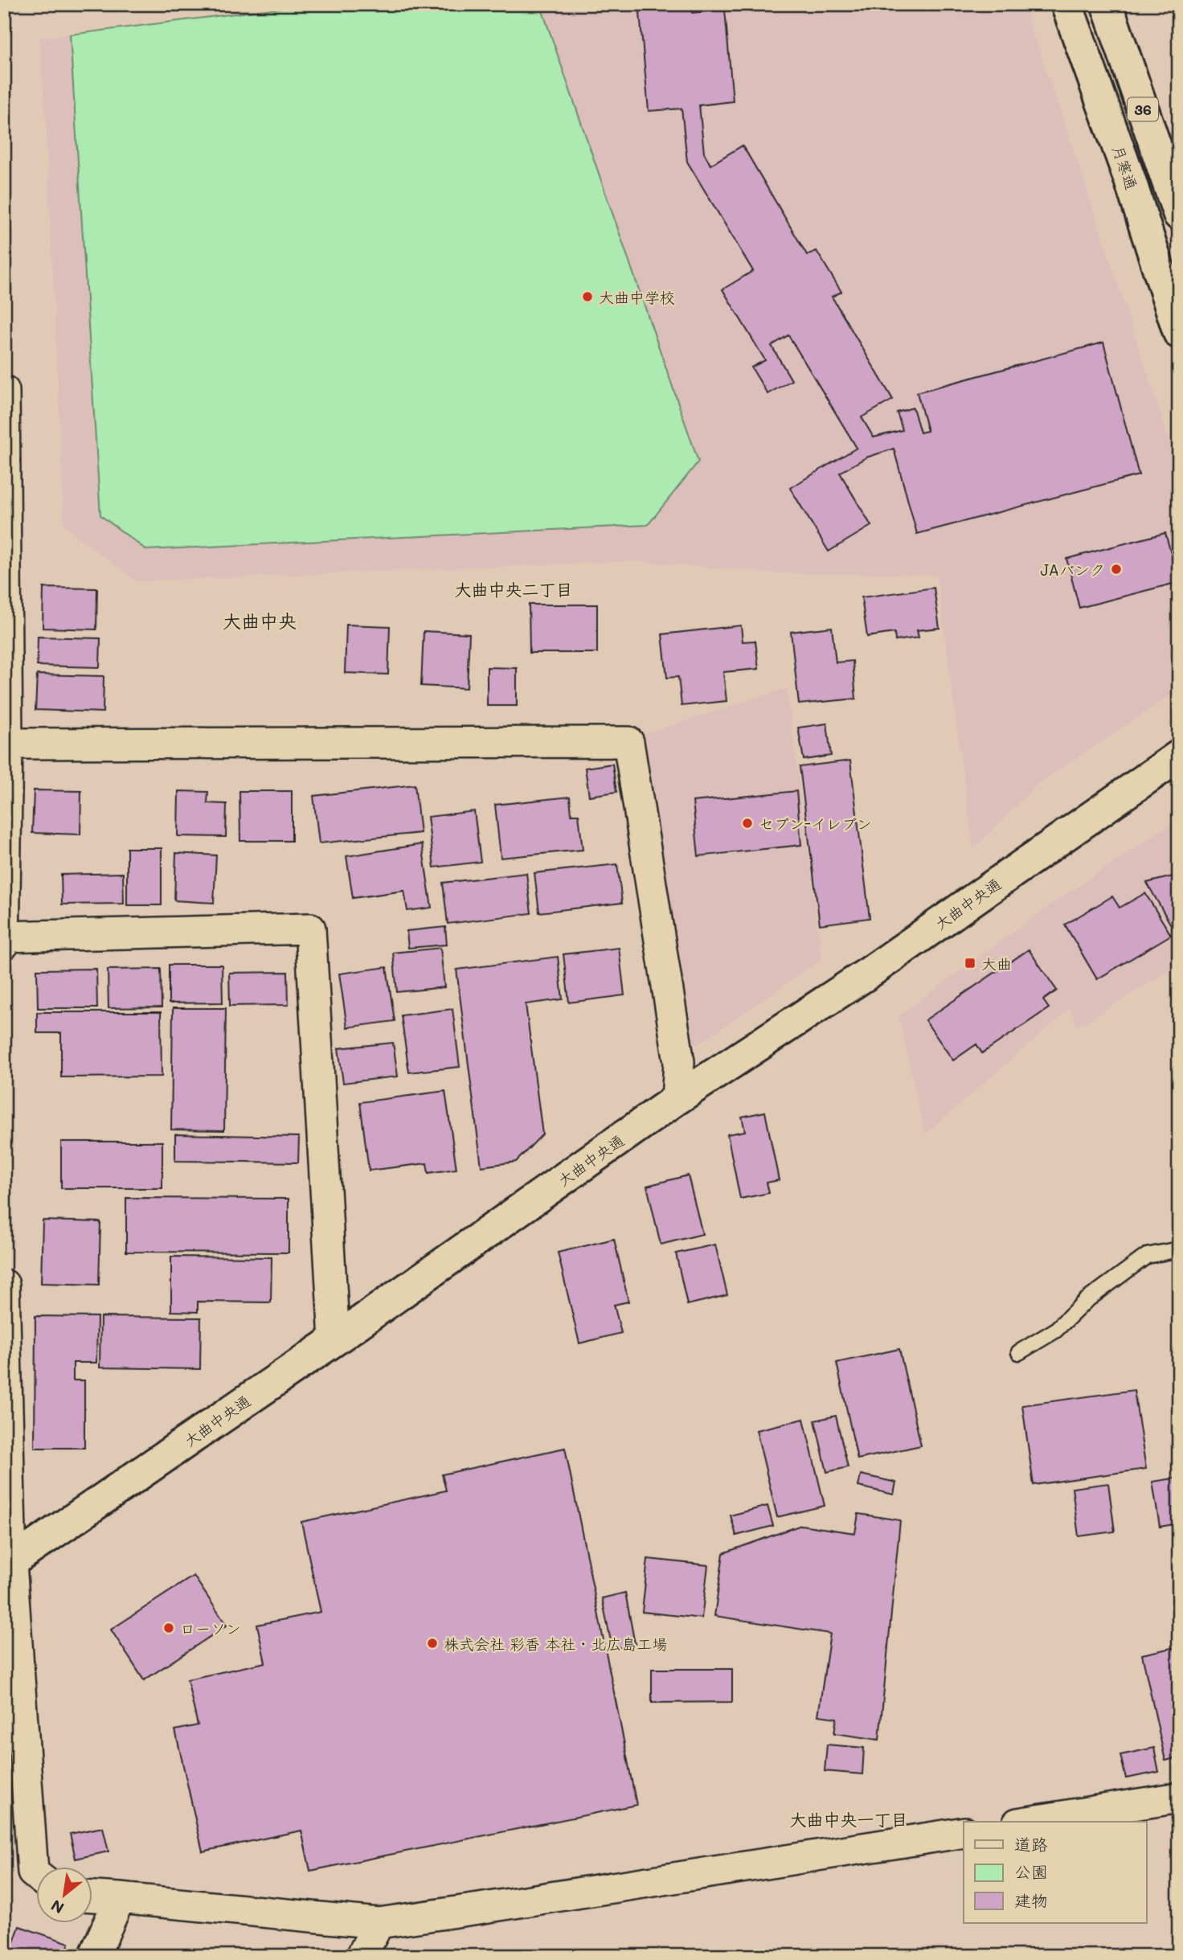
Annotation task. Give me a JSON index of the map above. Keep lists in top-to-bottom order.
{
  "streets": {
    "main road": ["36", "月寒通", "大曲中央通"]
  },
  "districts": ["大曲中央二丁目", "大曲中央", "大曲中央一丁目"],
  "places": {
    "other": [
      "大曲中学校",
      "JAバンク",
      "セブン-イレブン",
      "ローソン",
      "株式会社 彩香 本社・北広島工場"
    ],
    "transit": ["大曲"]
  },
  "legend": ["道路", "公園", "建物"],
  "north": "bottom left"
}
